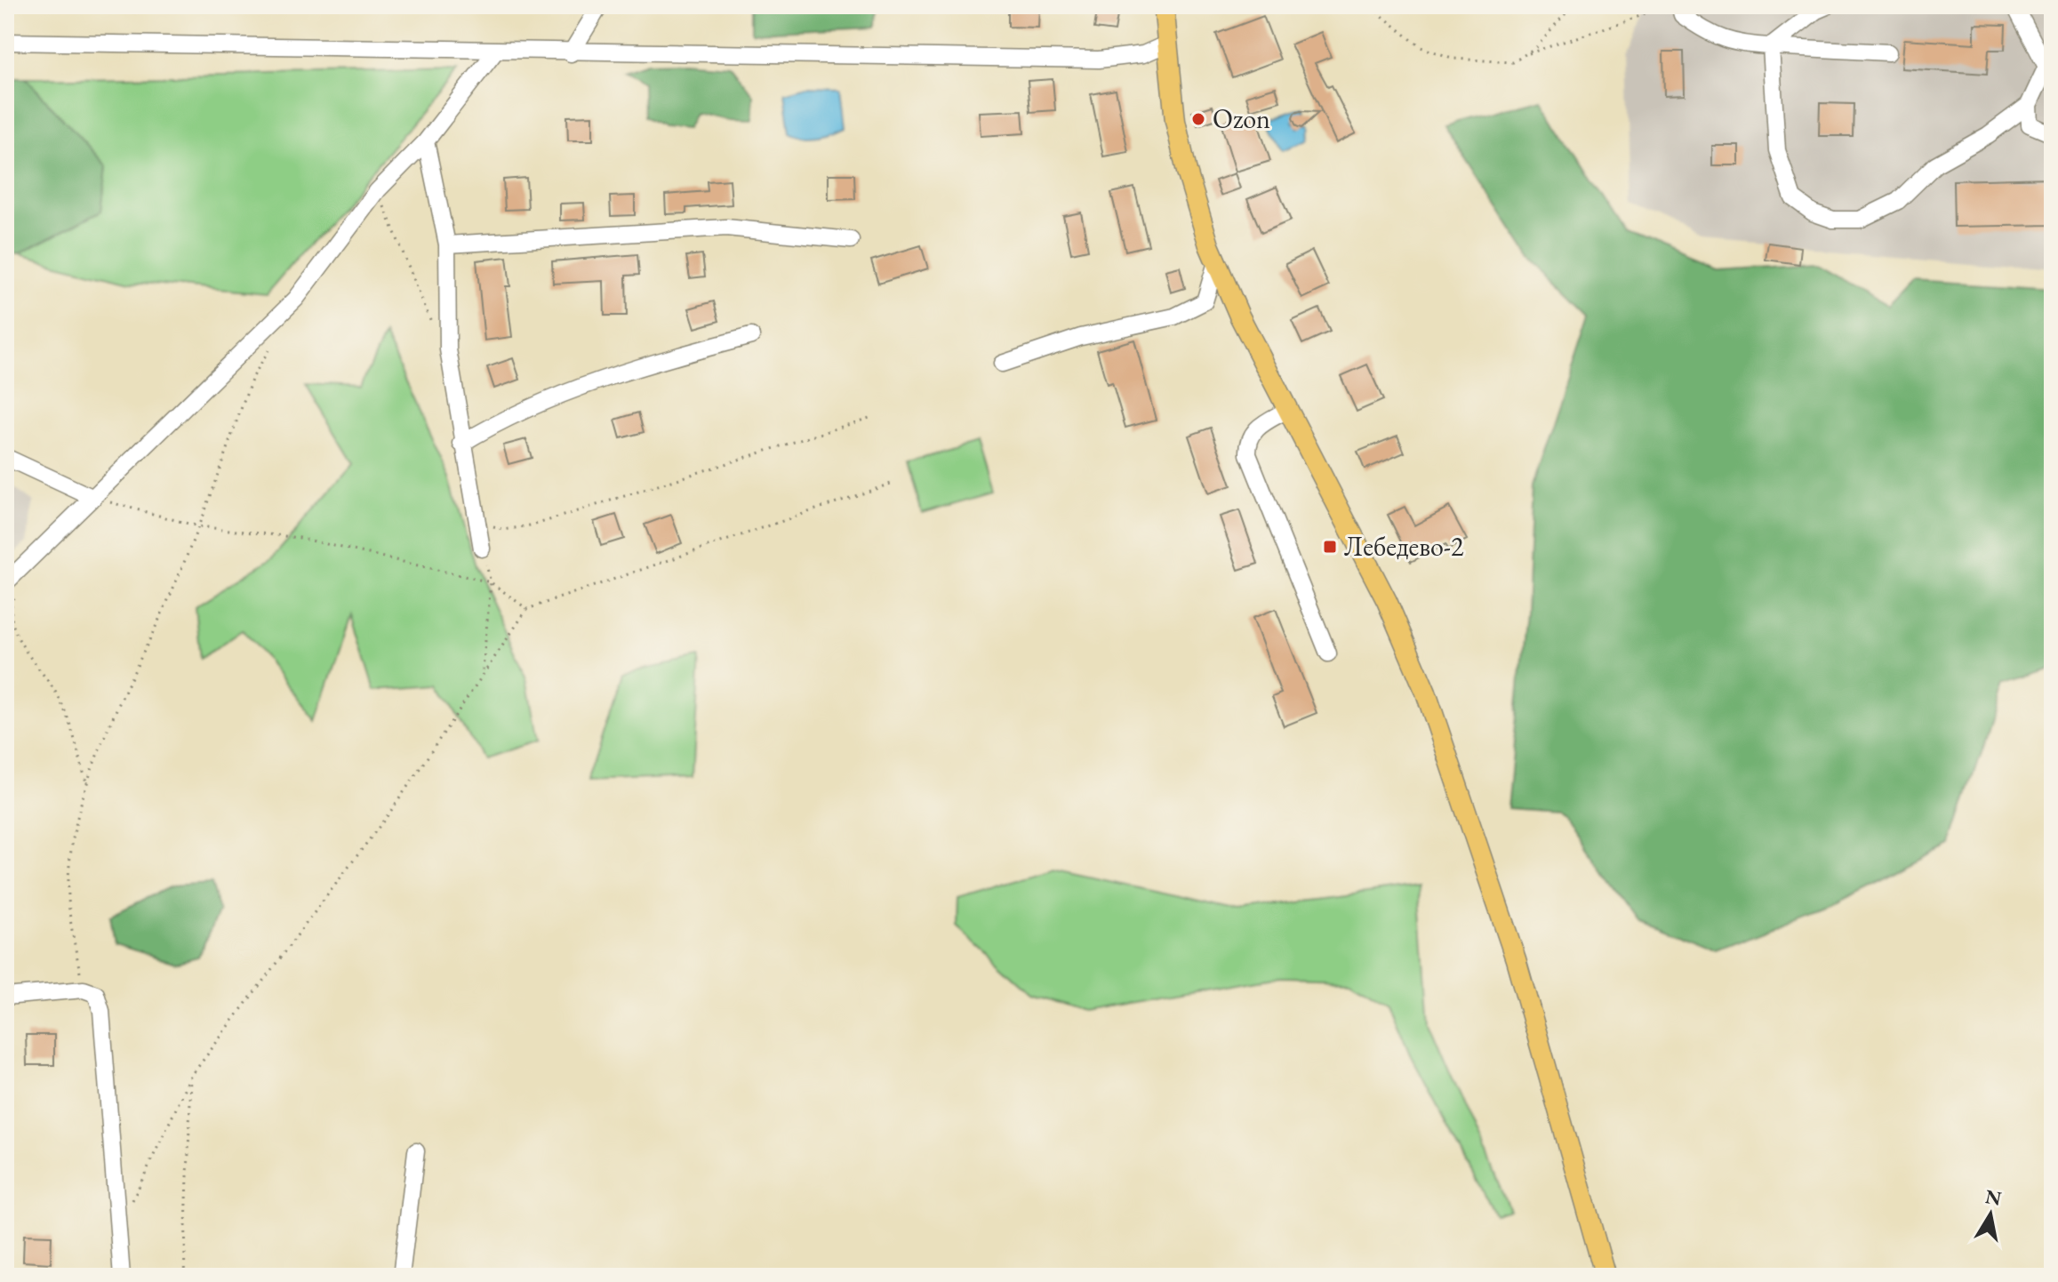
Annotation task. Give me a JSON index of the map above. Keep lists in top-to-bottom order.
{
  "places": {
    "other": ["Ozon"],
    "transit": ["Лебедево-2"]
  },
  "north": "top"
}
